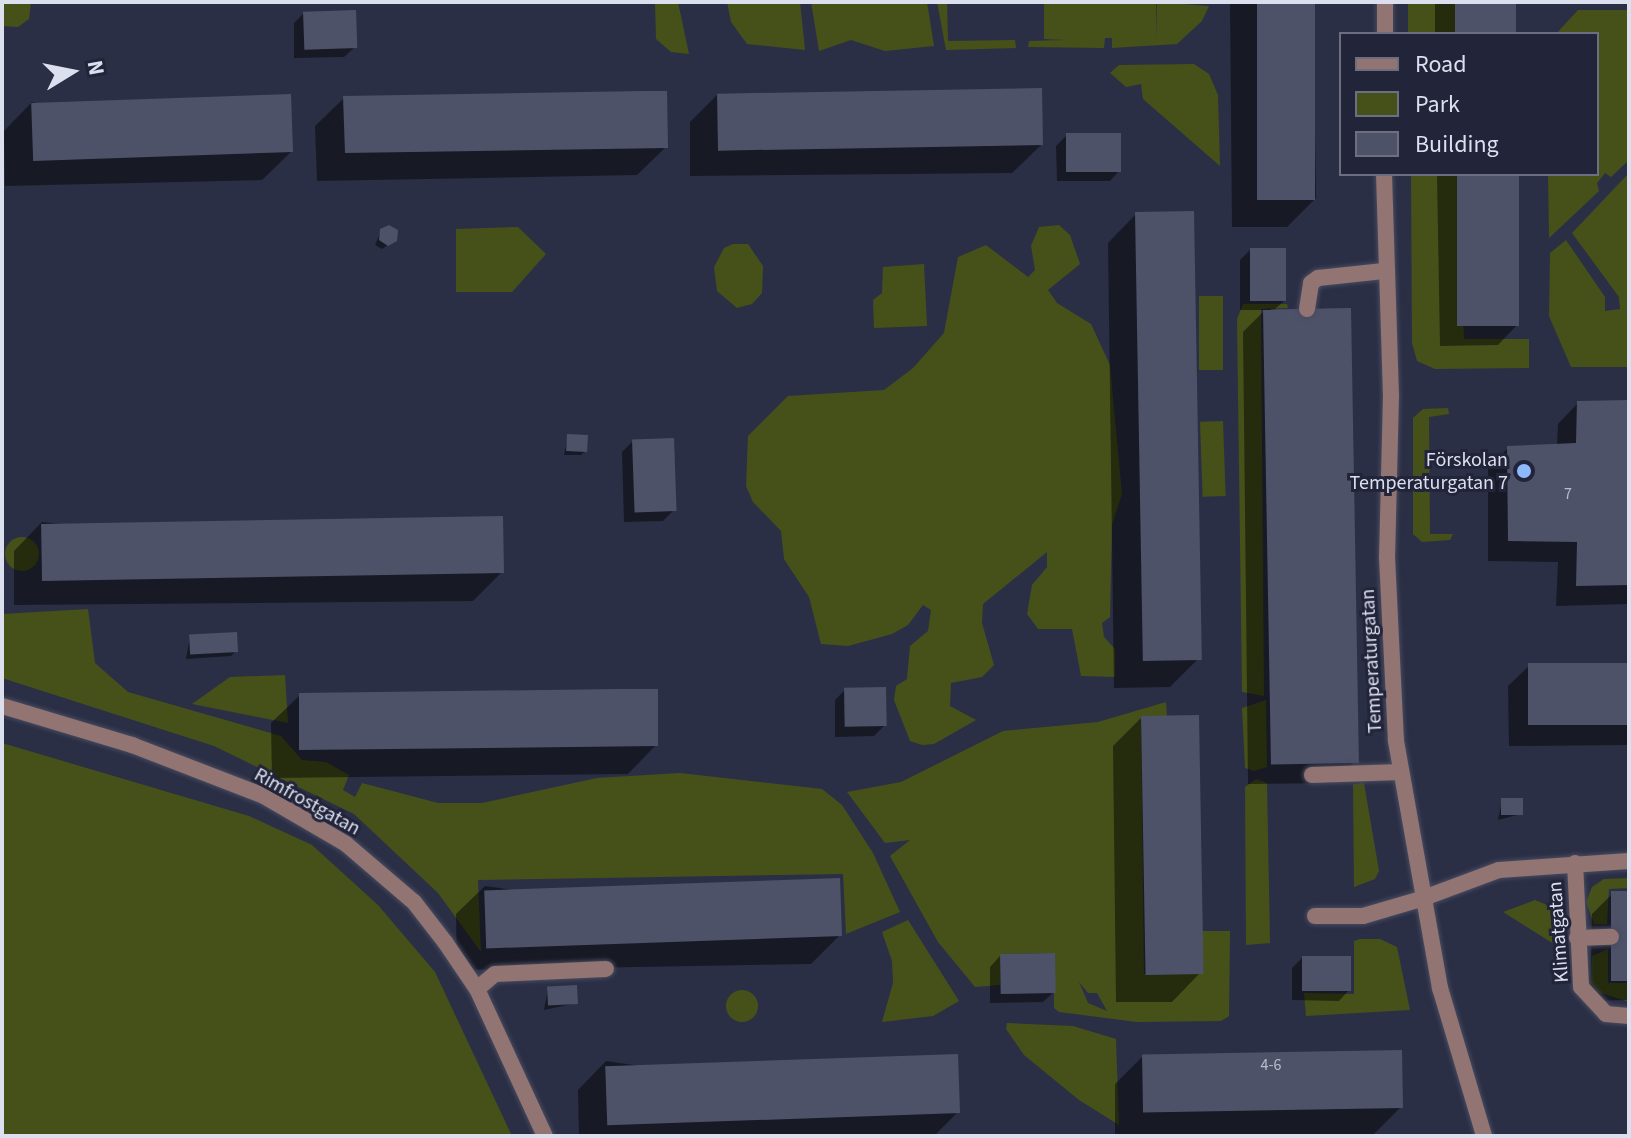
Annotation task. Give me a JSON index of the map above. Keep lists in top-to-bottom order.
{
  "streets": {
    "street": ["Temperaturgatan", "Rimfrostgatan", "Klimatgatan"]
  },
  "crossings": [
    ["Temperaturgatan", "Klimatgatan"]
  ],
  "places": ["Förskolan Temperaturgatan 7"],
  "house_numbers": ["7", "4-6"],
  "legend": ["Road", "Park", "Building"],
  "north": "right"
}
